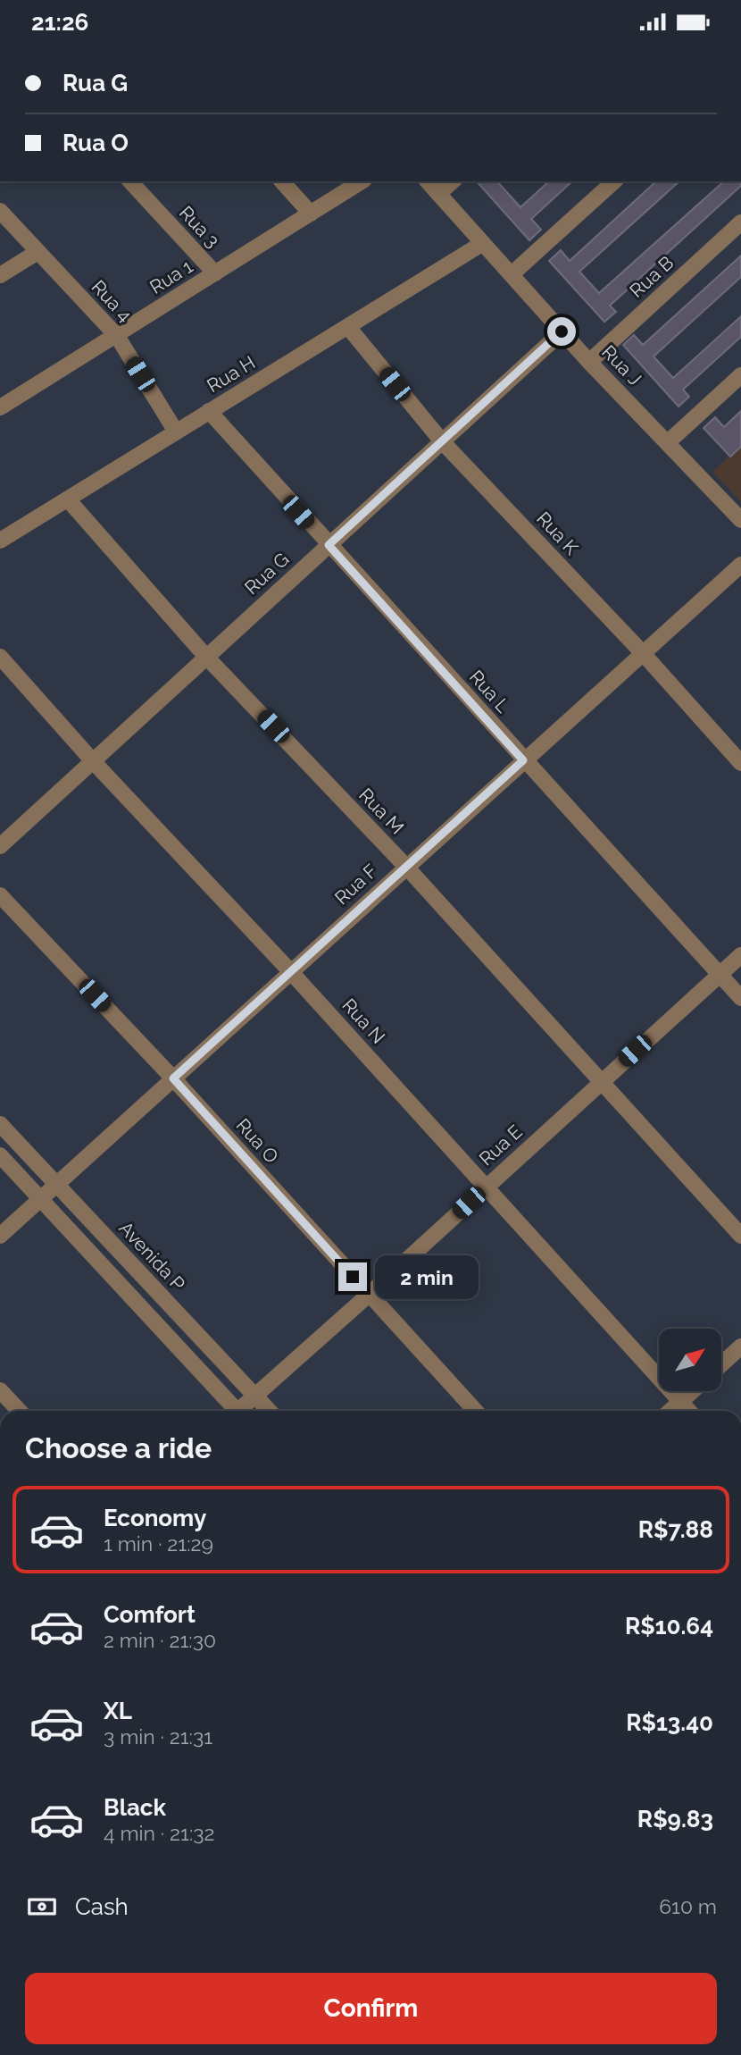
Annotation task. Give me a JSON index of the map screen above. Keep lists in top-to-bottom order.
{
  "streets": {
    "street": [
      "Rua 3",
      "Rua 1",
      "Rua B",
      "Rua 4",
      "Rua J",
      "Rua H",
      "Rua K",
      "Rua G",
      "Rua L",
      "Rua M",
      "Rua F",
      "Rua N",
      "Rua O",
      "Rua E",
      "Avenida P"
    ]
  },
  "crossings": [
    ["Rua 3", "Rua 1"],
    ["Rua 1", "Rua 4"],
    ["Rua B", "Rua J"],
    ["Rua 4", "Rua H"],
    ["Rua J", "Rua H"],
    ["Rua J", "Rua G"],
    ["Rua H", "Rua K"],
    ["Rua H", "Rua L"],
    ["Rua H", "Rua M"],
    ["Rua K", "Rua G"],
    ["Rua K", "Rua F"],
    ["Rua G", "Rua L"],
    ["Rua G", "Rua M"],
    ["Rua G", "Rua N"],
    ["Rua L", "Rua F"],
    ["Rua L", "Rua E"],
    ["Rua M", "Rua F"],
    ["Rua M", "Rua E"],
    ["Rua F", "Rua N"],
    ["Rua F", "Rua O"],
    ["Rua F", "Avenida P"],
    ["Rua N", "Rua E"],
    ["Rua O", "Rua E"],
    ["Rua E", "Avenida P"]
  ],
  "north": "top right",
  "page": {
    "status": "21:26",
    "banner": ["Rua G", "Rua O"],
    "bubble": "2 min",
    "heading": "Choose a ride",
    "list": [
      {
        "name": "Economy",
        "note": "1 min · 21:29",
        "value": "R$7.88"
      },
      {
        "name": "Comfort",
        "note": "2 min · 21:30",
        "value": "R$10.64"
      },
      {
        "name": "XL",
        "note": "3 min · 21:31",
        "value": "R$13.40"
      },
      {
        "name": "Black",
        "note": "4 min · 21:32",
        "value": "R$9.83"
      }
    ],
    "pay": ["Cash", "610 m"],
    "buttons": "Confirm"
  }
}
